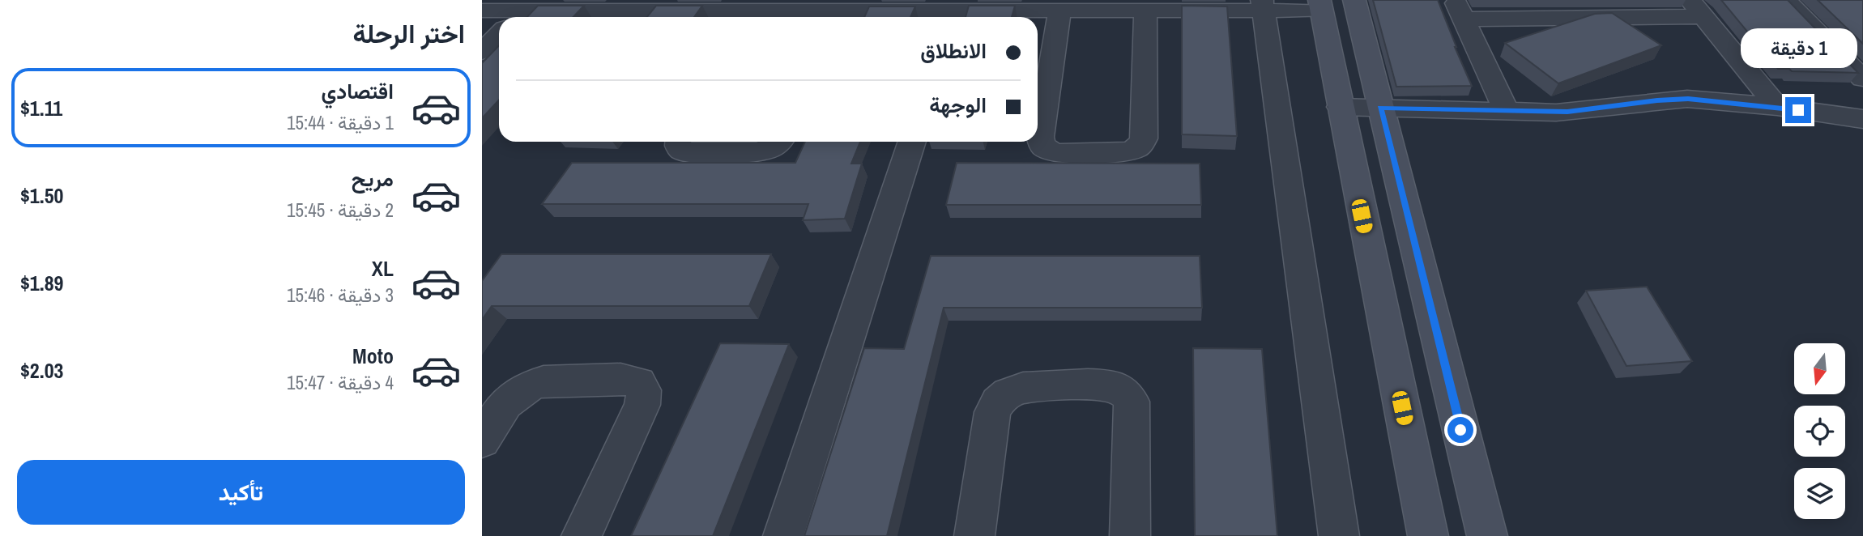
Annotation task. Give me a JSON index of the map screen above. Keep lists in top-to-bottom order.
{
  "north": "bottom",
  "page": {
    "heading": "اختر الرحلة",
    "banner": ["الانطلاق", "الوجهة"],
    "bubble": "1 دقيقة",
    "list": [
      {
        "name": "اقتصادي",
        "note": "1 دقيقة · 15:44",
        "value": "$1.11"
      },
      {
        "name": "مريح",
        "note": "2 دقيقة · 15:45",
        "value": "$1.50"
      },
      {
        "name": "XL",
        "note": "3 دقيقة · 15:46",
        "value": "$1.89"
      },
      {
        "name": "Moto",
        "note": "4 دقيقة · 15:47",
        "value": "$2.03"
      }
    ],
    "buttons": "تأكيد"
  }
}
